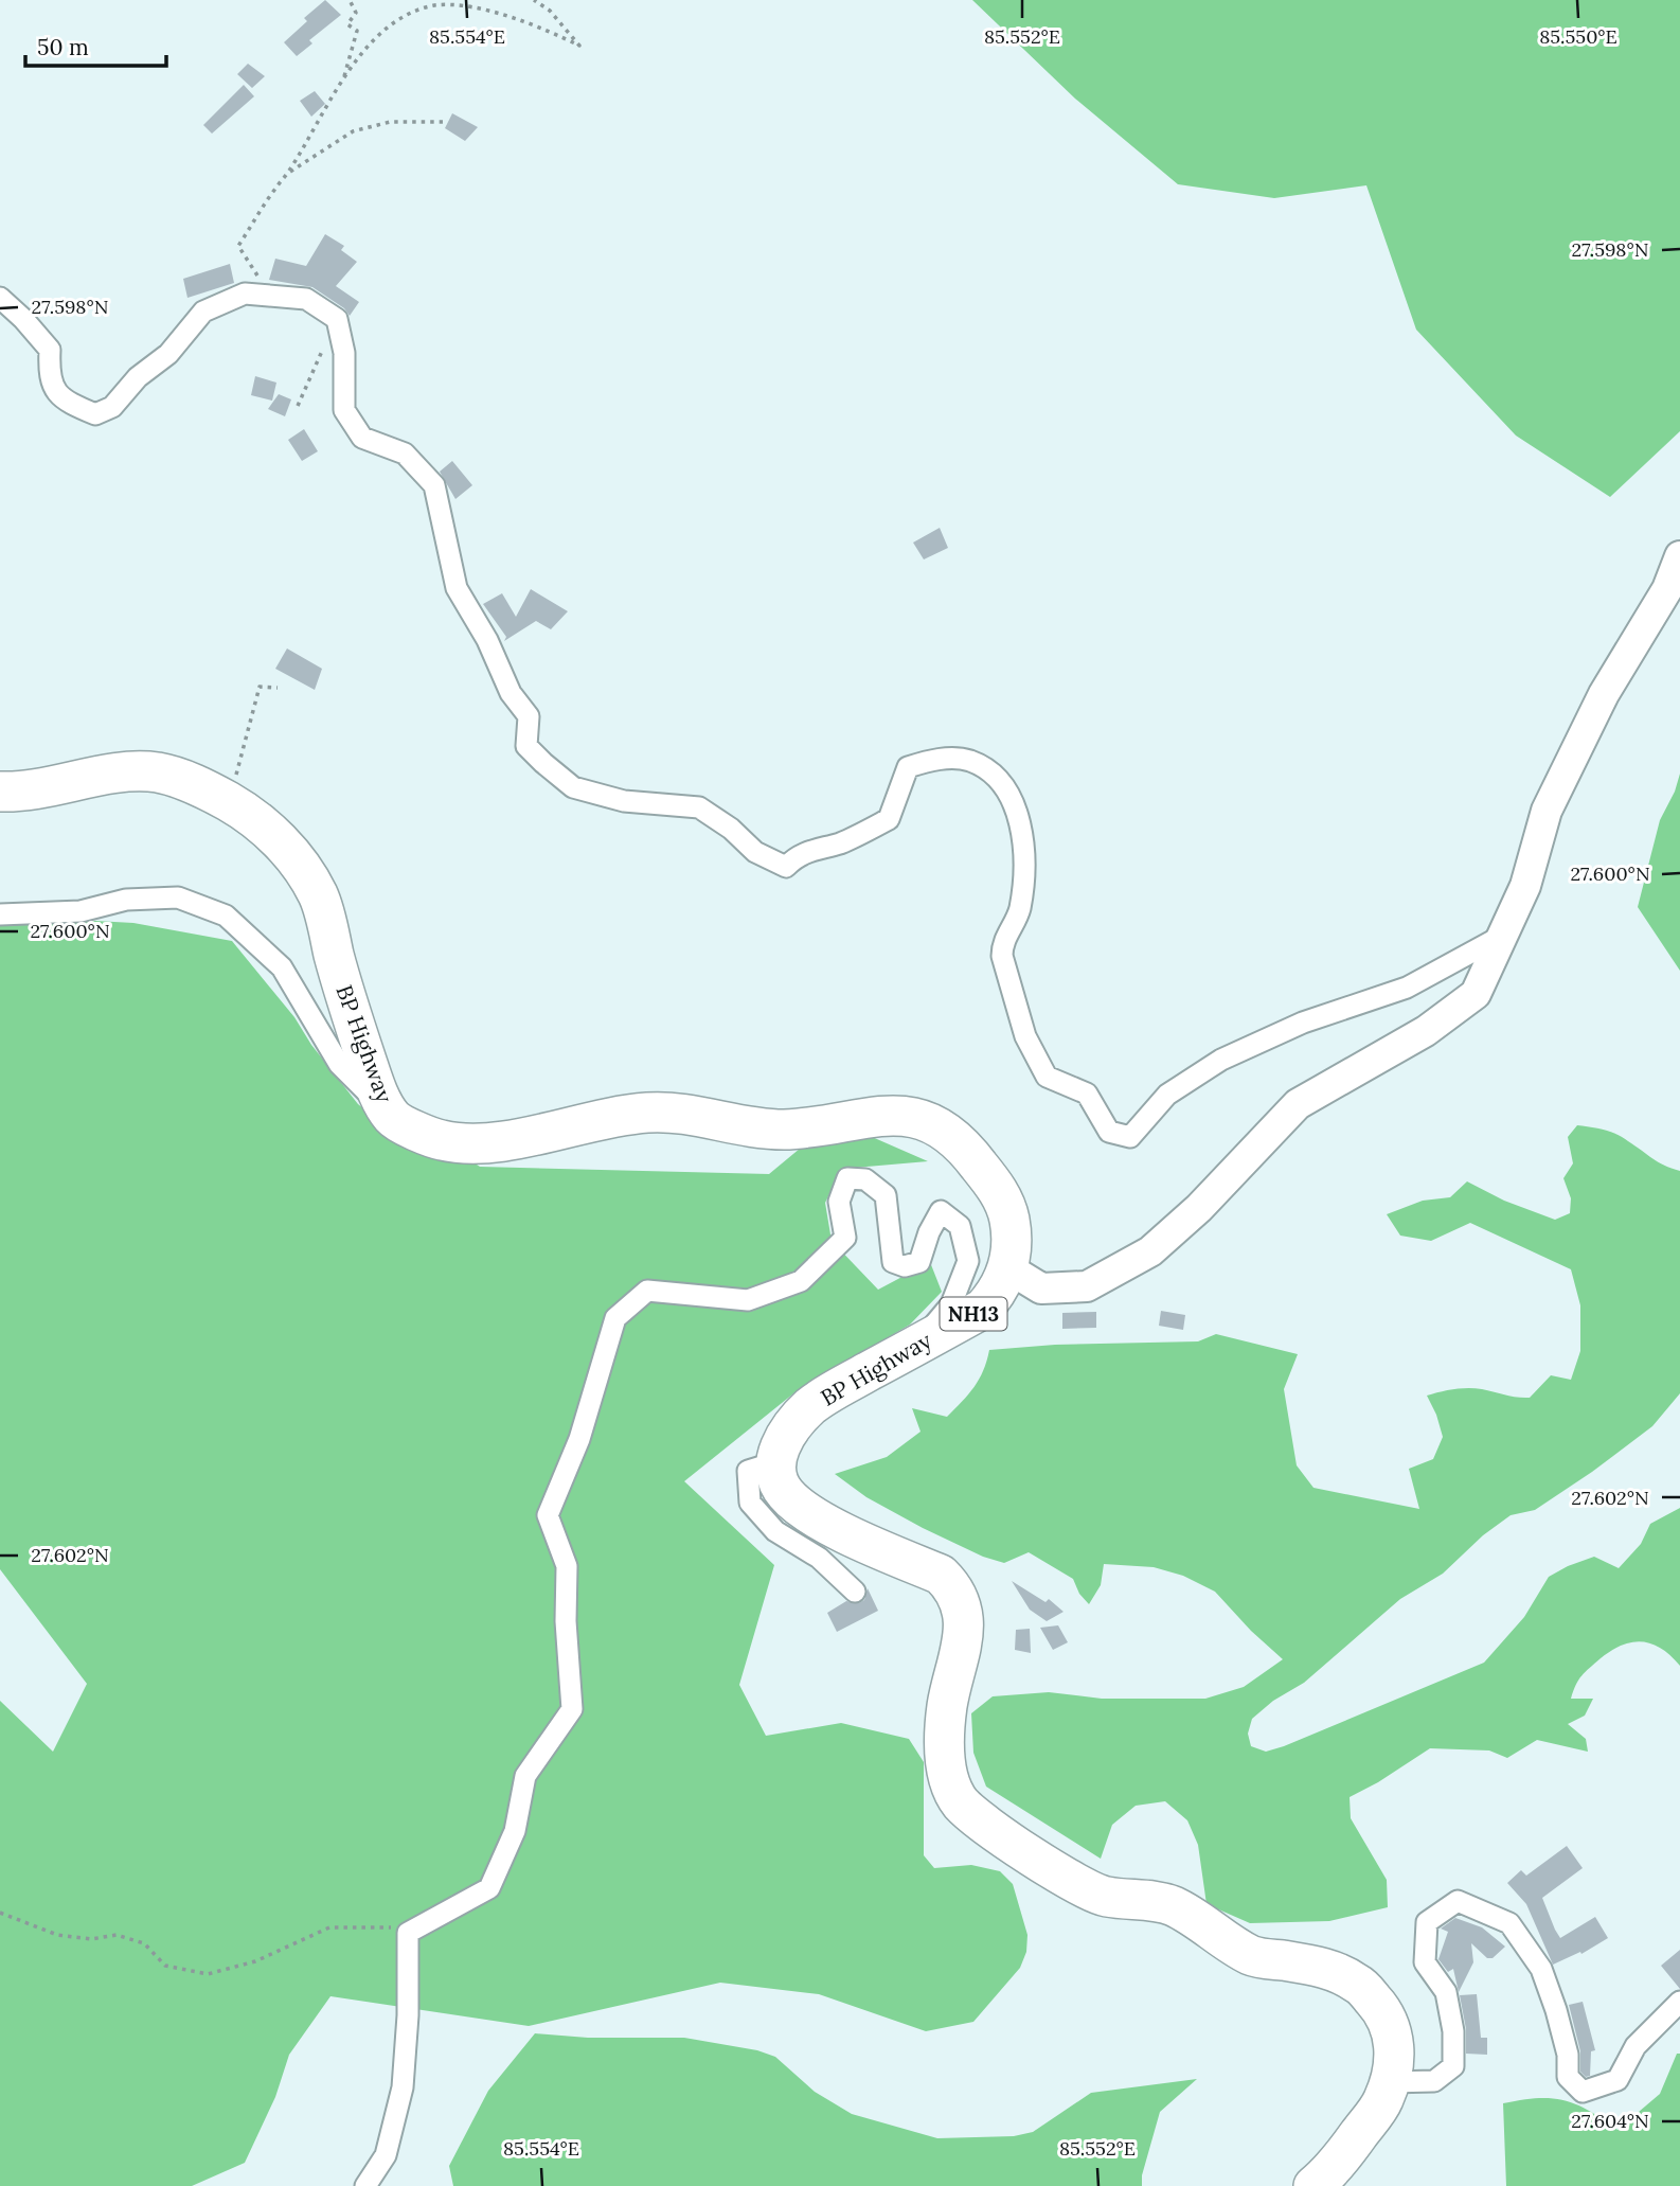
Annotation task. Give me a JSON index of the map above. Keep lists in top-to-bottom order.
{
  "streets": {
    "highway": ["BP Highway", "NH13"]
  },
  "scale_bar": "50 m",
  "coordinates": [
    "85.554°E",
    "85.552°E",
    "85.550°E",
    "27.598°N",
    "27.600°N",
    "27.602°N",
    "27.604°N"
  ]
}
